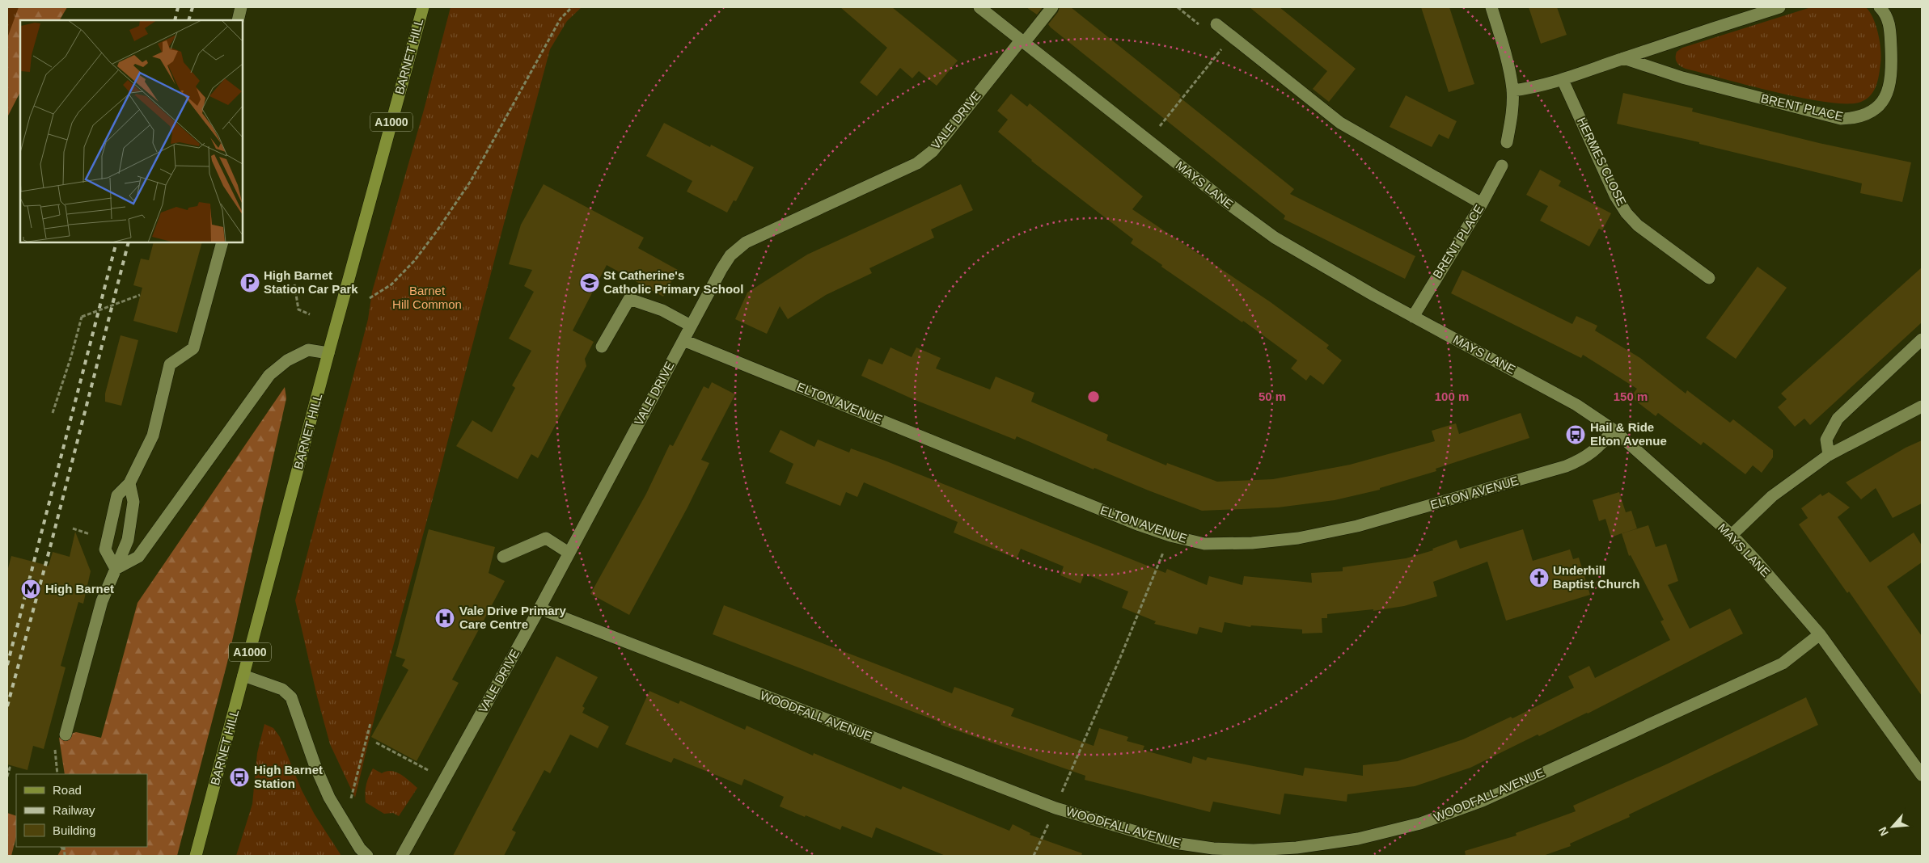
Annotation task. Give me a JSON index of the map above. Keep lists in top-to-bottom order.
{
  "streets": {
    "main road": ["BARNET HILL", "A1000"],
    "street": [
      "BRENT PLACE",
      "VALE DRIVE",
      "HERMES CLOSE",
      "MAYS LANE",
      "ELTON AVENUE",
      "WOODFALL AVENUE"
    ]
  },
  "crossings": [
    ["BRENT PLACE", "MAYS LANE"],
    ["VALE DRIVE", "MAYS LANE"],
    ["VALE DRIVE", "ELTON AVENUE"],
    ["VALE DRIVE", "WOODFALL AVENUE"],
    ["MAYS LANE", "ELTON AVENUE"],
    ["MAYS LANE", "WOODFALL AVENUE"]
  ],
  "parks": ["Barnet Hill Common"],
  "places": {
    "parking": ["High Barnet Station Car Park"],
    "school or university": ["St Catherine's Catholic Primary School"],
    "bus stop": ["Hail & Ride Elton Avenue", "High Barnet Station"],
    "church": ["Underhill Baptist Church"],
    "metro station": ["High Barnet"],
    "hospital": ["Vale Drive Primary Care Centre"]
  },
  "legend": ["Road", "Railway", "Building"],
  "north": "bottom left",
  "rings": ["50 m", "100 m", "150 m"]
}
